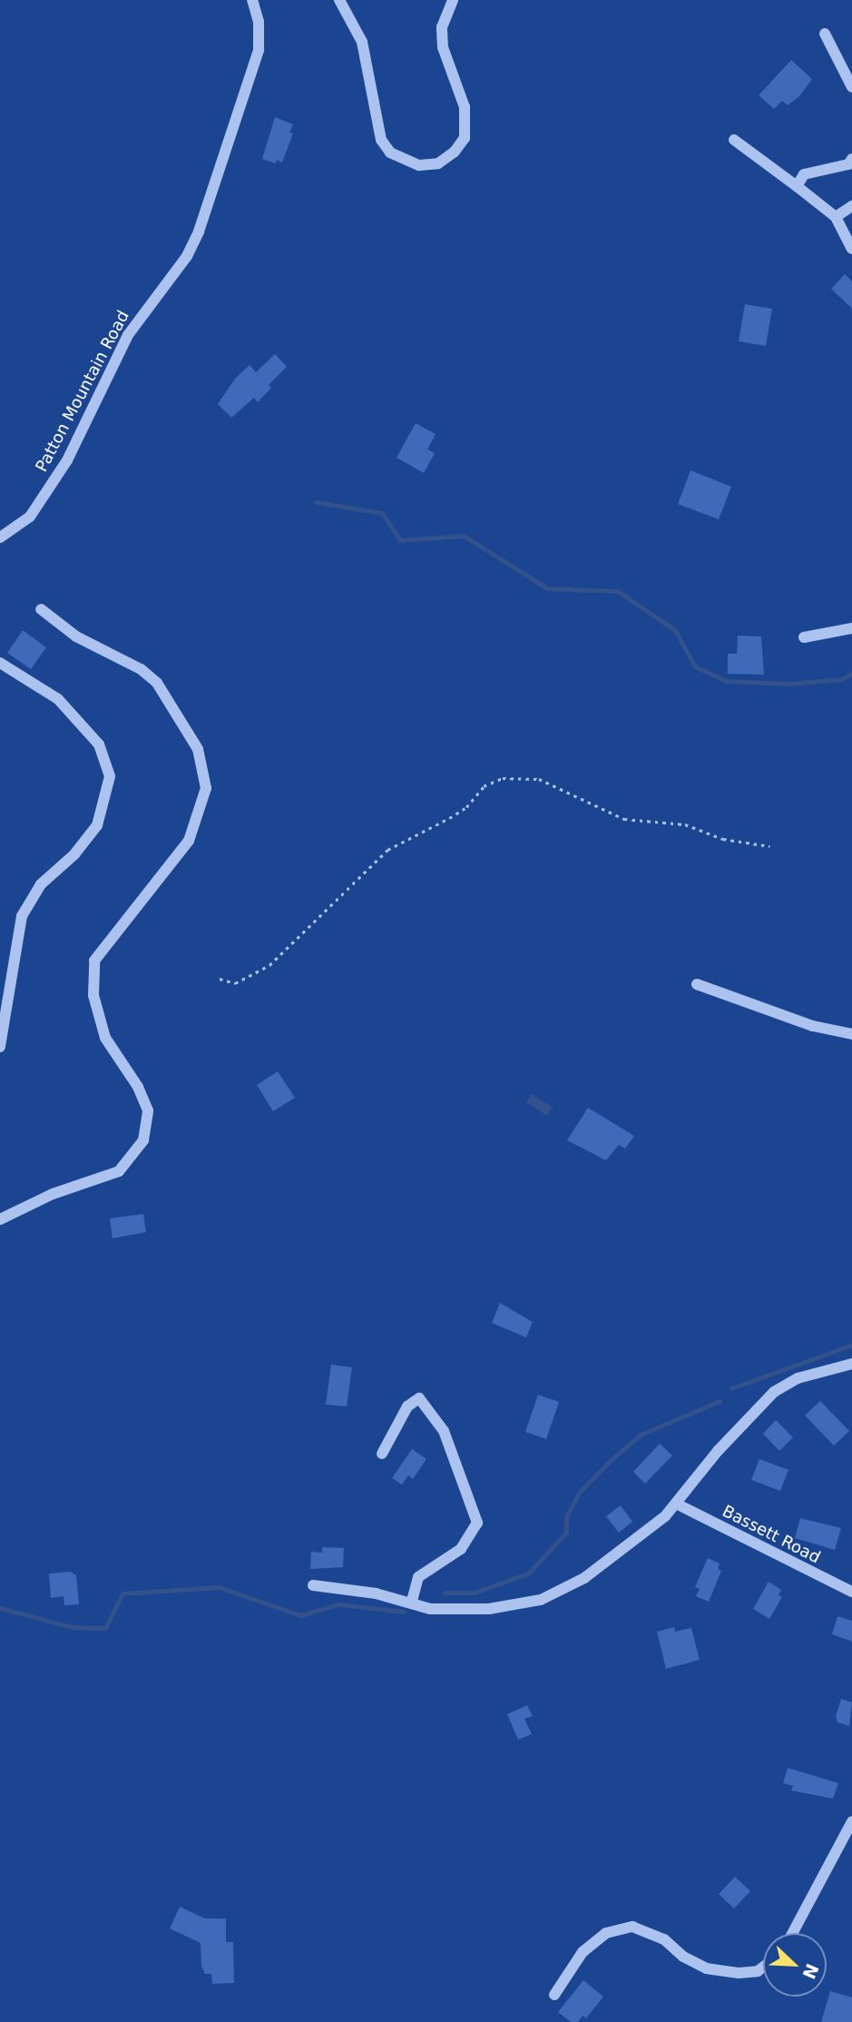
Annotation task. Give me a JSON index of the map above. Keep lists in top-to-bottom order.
{
  "streets": {
    "street": ["Patton Mountain Road", "Bassett Road"]
  },
  "north": "bottom right"
}
